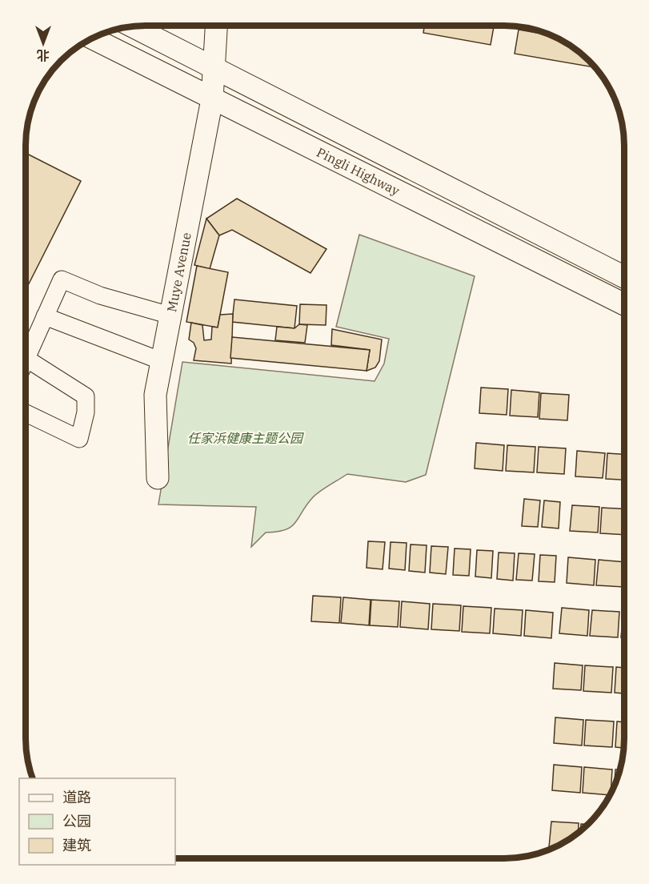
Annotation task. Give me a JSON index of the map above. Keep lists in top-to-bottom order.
{
  "streets": {
    "main road": ["Pingli Highway", "Muye Avenue"]
  },
  "crossings": [
    ["Pingli Highway", "Muye Avenue"]
  ],
  "parks": ["任家浜健康主题公园"],
  "legend": ["道路", "公园", "建筑"],
  "north": "bottom"
}
